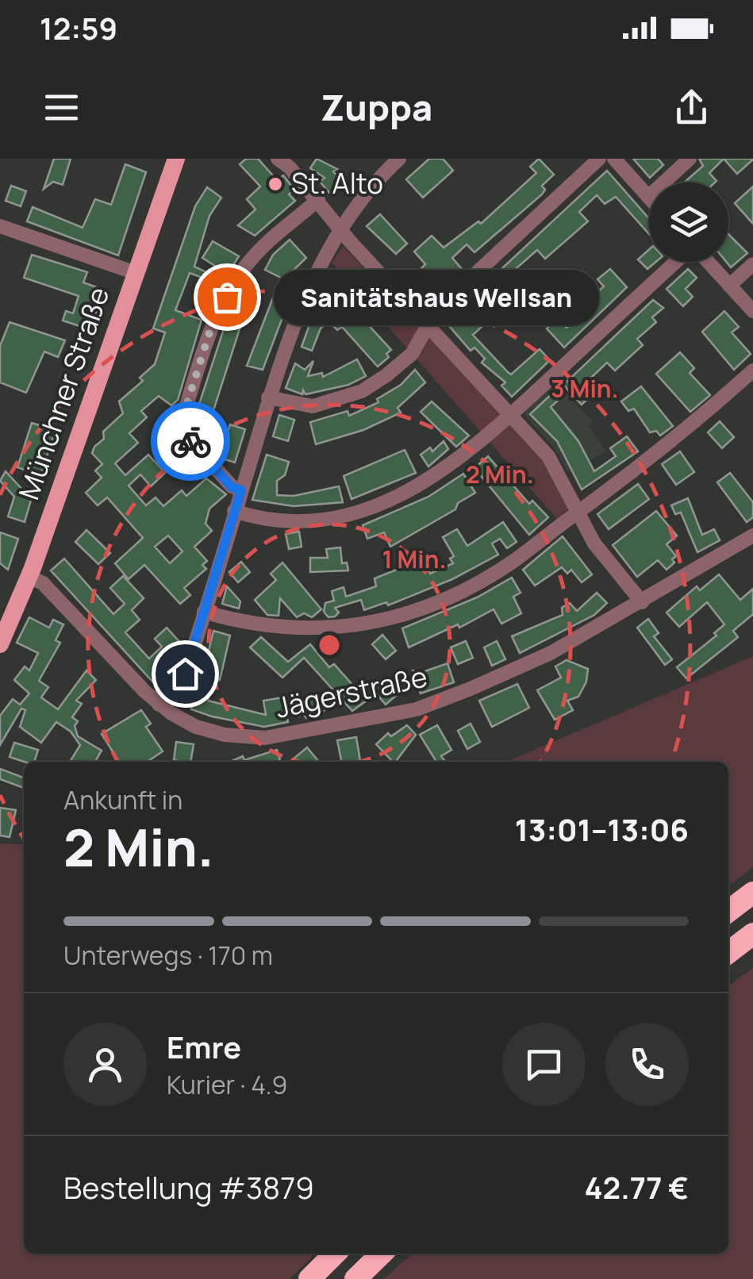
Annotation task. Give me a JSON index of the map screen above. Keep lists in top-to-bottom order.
{
  "streets": {
    "main road": ["Münchner Straße"],
    "street": ["Jägerstraße"]
  },
  "crossings": [
    ["Münchner Straße", "Jägerstraße"]
  ],
  "places": ["St. Alto", "Sanitätshaus Wellsan"],
  "page": {
    "status": "12:59",
    "header": "Zuppa",
    "bubble": "Sanitätshaus Wellsan",
    "heading": ["2 Min.", "Ankunft in", "13:01–13:06"],
    "panel": [
      "Emre",
      "Kurier · 4.9",
      "Bestellung #3879",
      "42.77 €"
    ],
    "bar": "Unterwegs · 170 m"
  },
  "rings": ["3 Min.", "2 Min.", "1 Min."]
}
